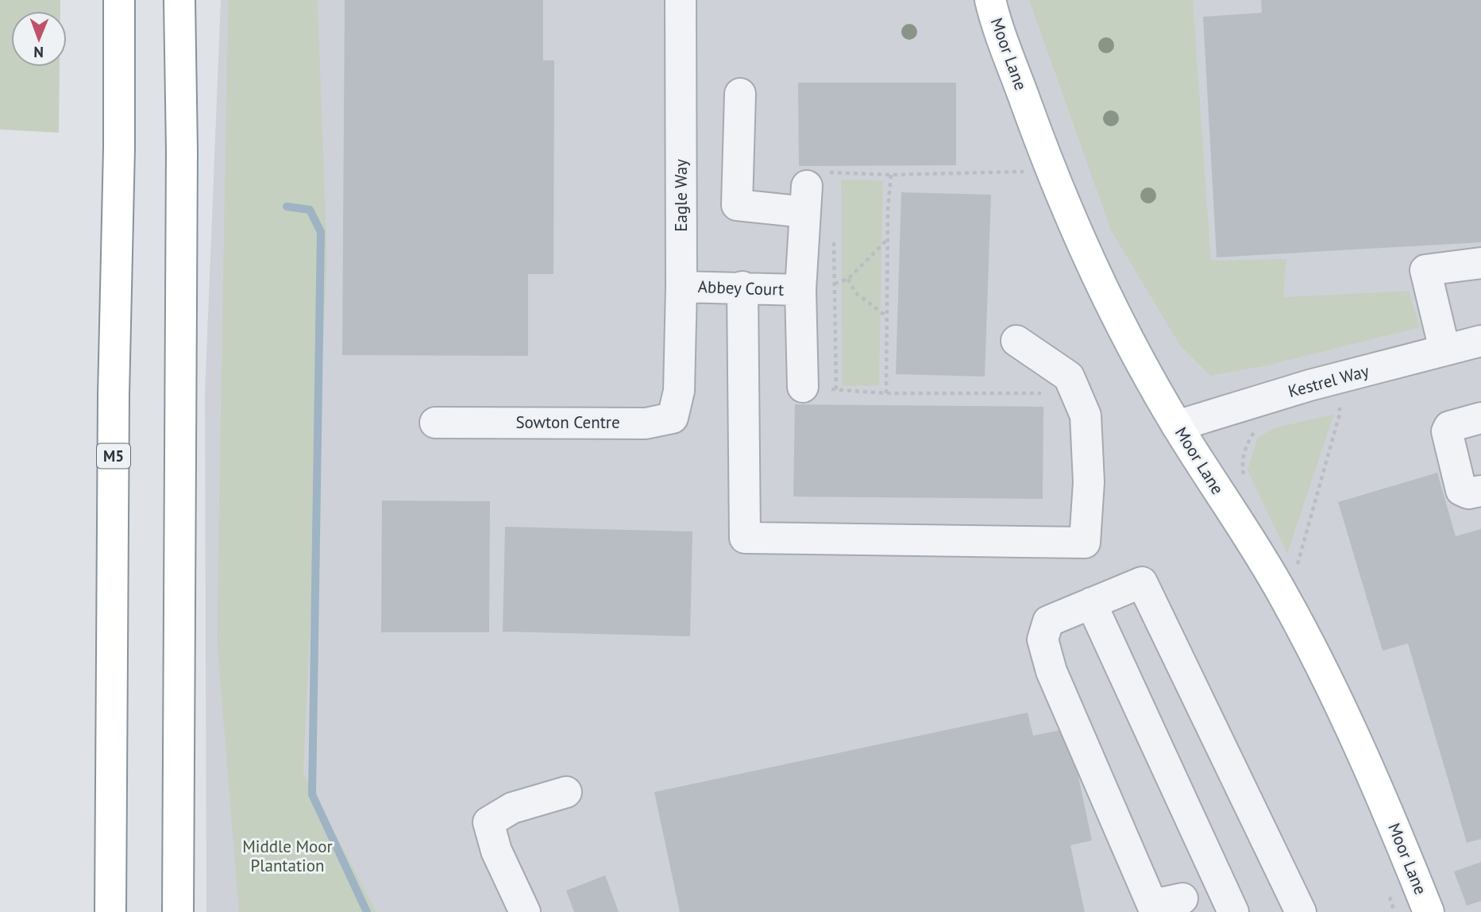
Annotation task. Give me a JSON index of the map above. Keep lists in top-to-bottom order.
{
  "streets": {
    "main road": ["Moor Lane", "M5"],
    "street": [
      "Eagle Way",
      "Abbey Court",
      "Kestrel Way",
      "Sowton Centre"
    ]
  },
  "crossings": [
    ["Moor Lane", "Kestrel Way"],
    ["Eagle Way", "Abbey Court"],
    ["Eagle Way", "Sowton Centre"]
  ],
  "parks": ["Middle Moor Plantation"],
  "north": "bottom"
}
